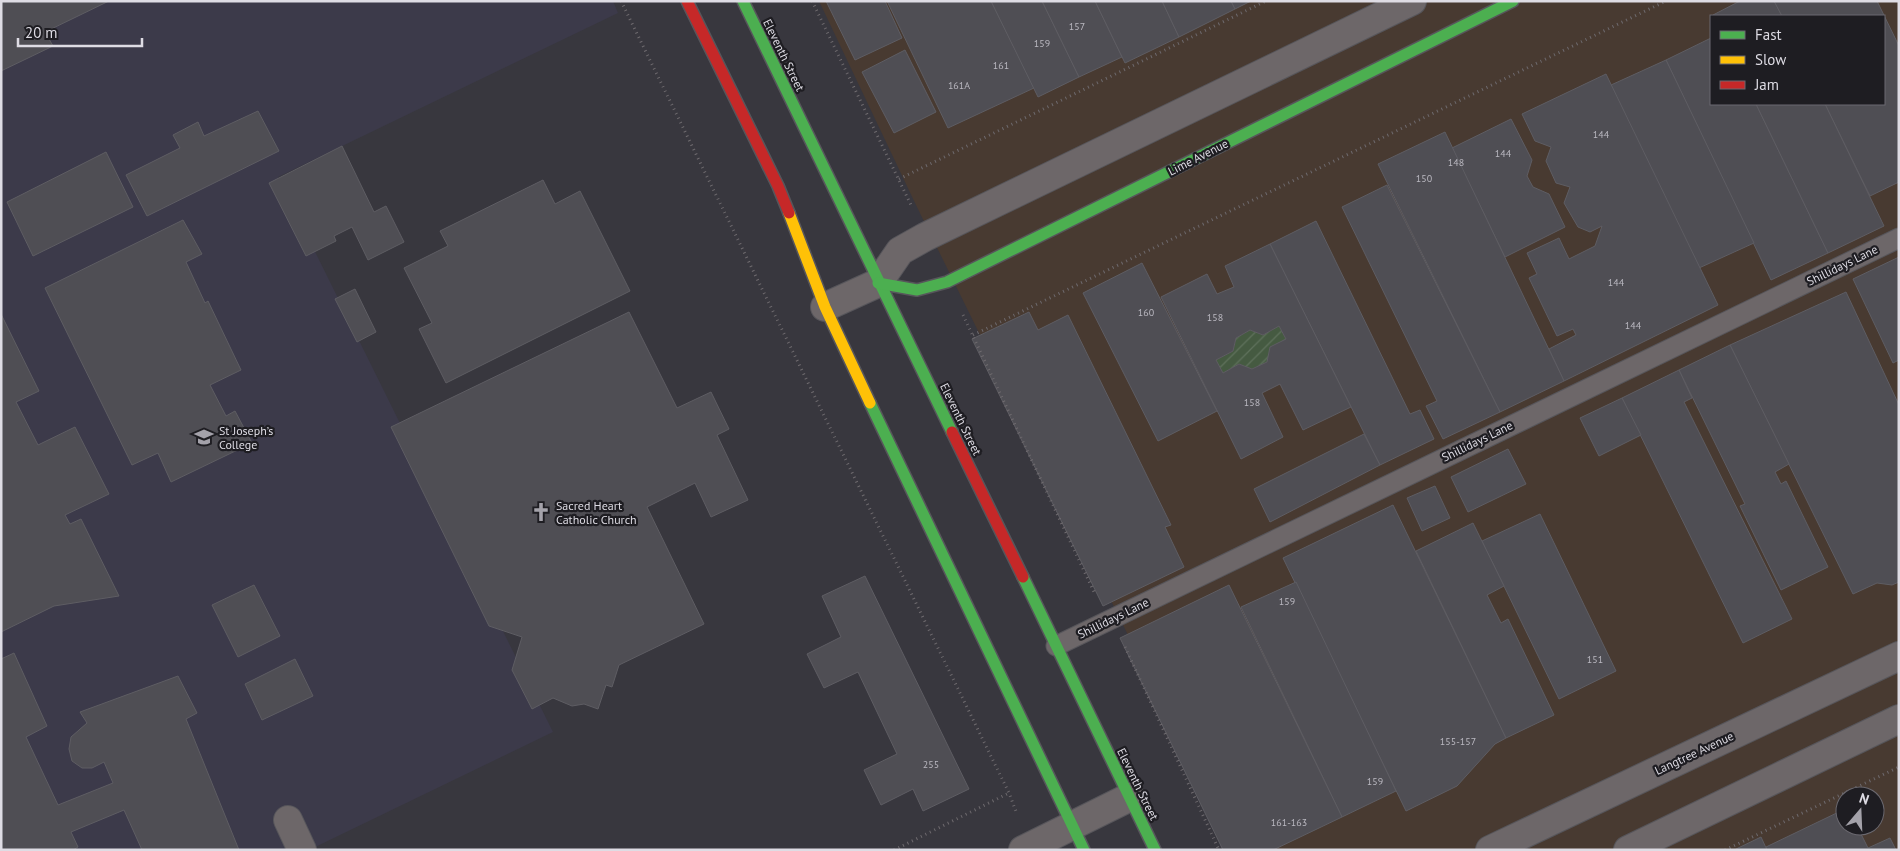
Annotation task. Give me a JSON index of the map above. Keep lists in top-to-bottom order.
{
  "streets": {
    "main road": ["Eleventh Street", "Lime Avenue"],
    "street": ["Langtree Avenue"],
    "lane": ["Shillidays Lane"]
  },
  "crossings": [
    ["Eleventh Street", "Lime Avenue"],
    ["Eleventh Street", "Shillidays Lane"]
  ],
  "places": {
    "school or university": ["St Joseph’s College"],
    "church": ["Sacred Heart Catholic Church"]
  },
  "house_numbers": [
    "157",
    "159",
    "161",
    "161A",
    "144",
    "144",
    "148",
    "150",
    "144",
    "160",
    "158",
    "144",
    "158",
    "159",
    "151",
    "155-157",
    "255",
    "159",
    "161-163"
  ],
  "legend": ["Fast", "Slow", "Jam"],
  "scale_bar": "20 m",
  "north": "top"
}
